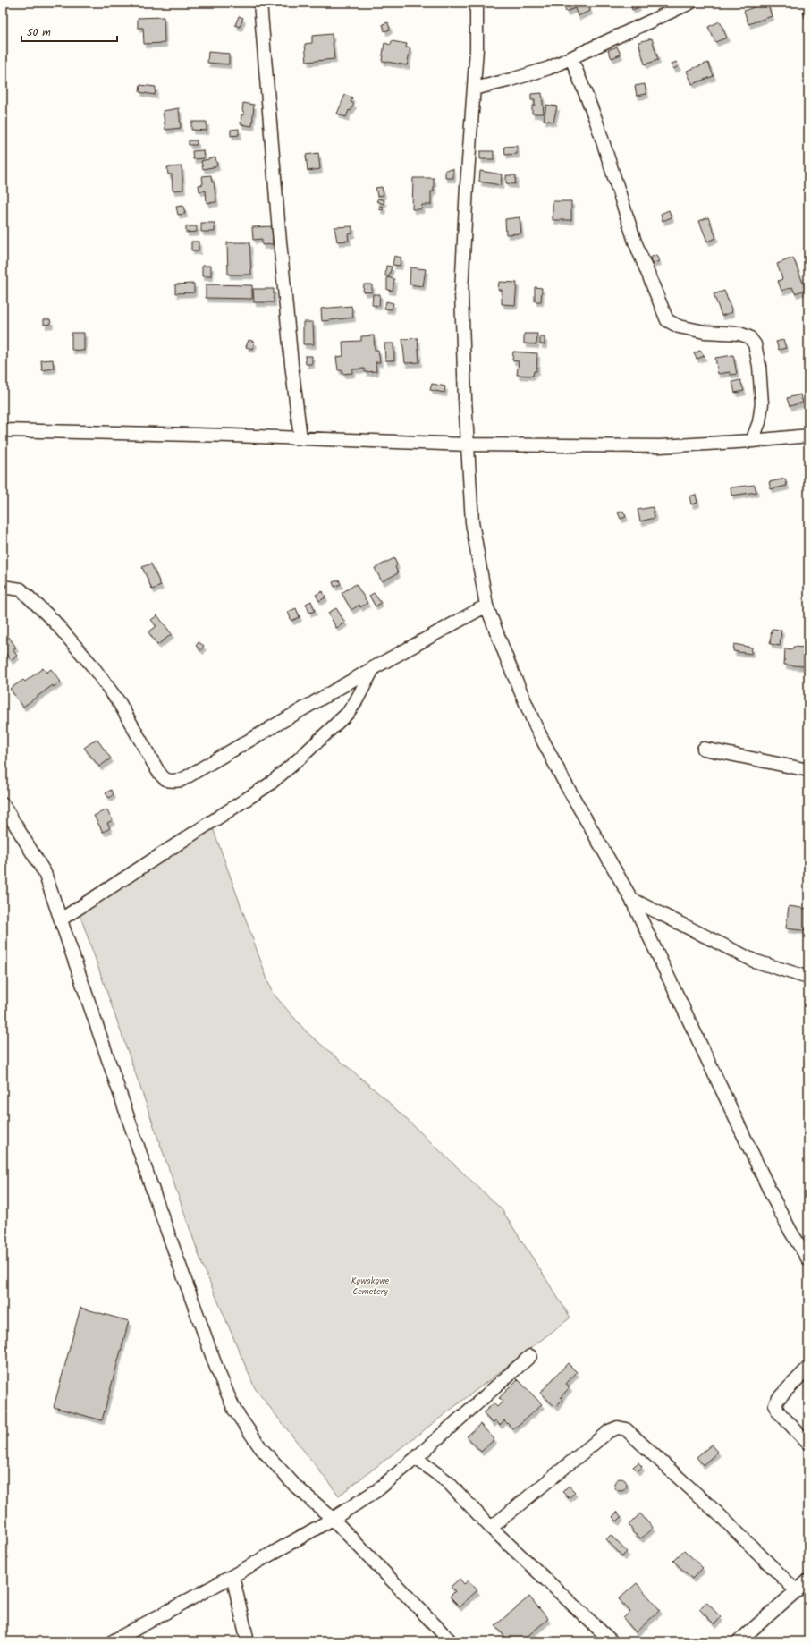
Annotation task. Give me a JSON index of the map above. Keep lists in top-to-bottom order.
{
  "parks": ["Kgwakgwe Cemetery"],
  "scale_bar": "50 m"
}
